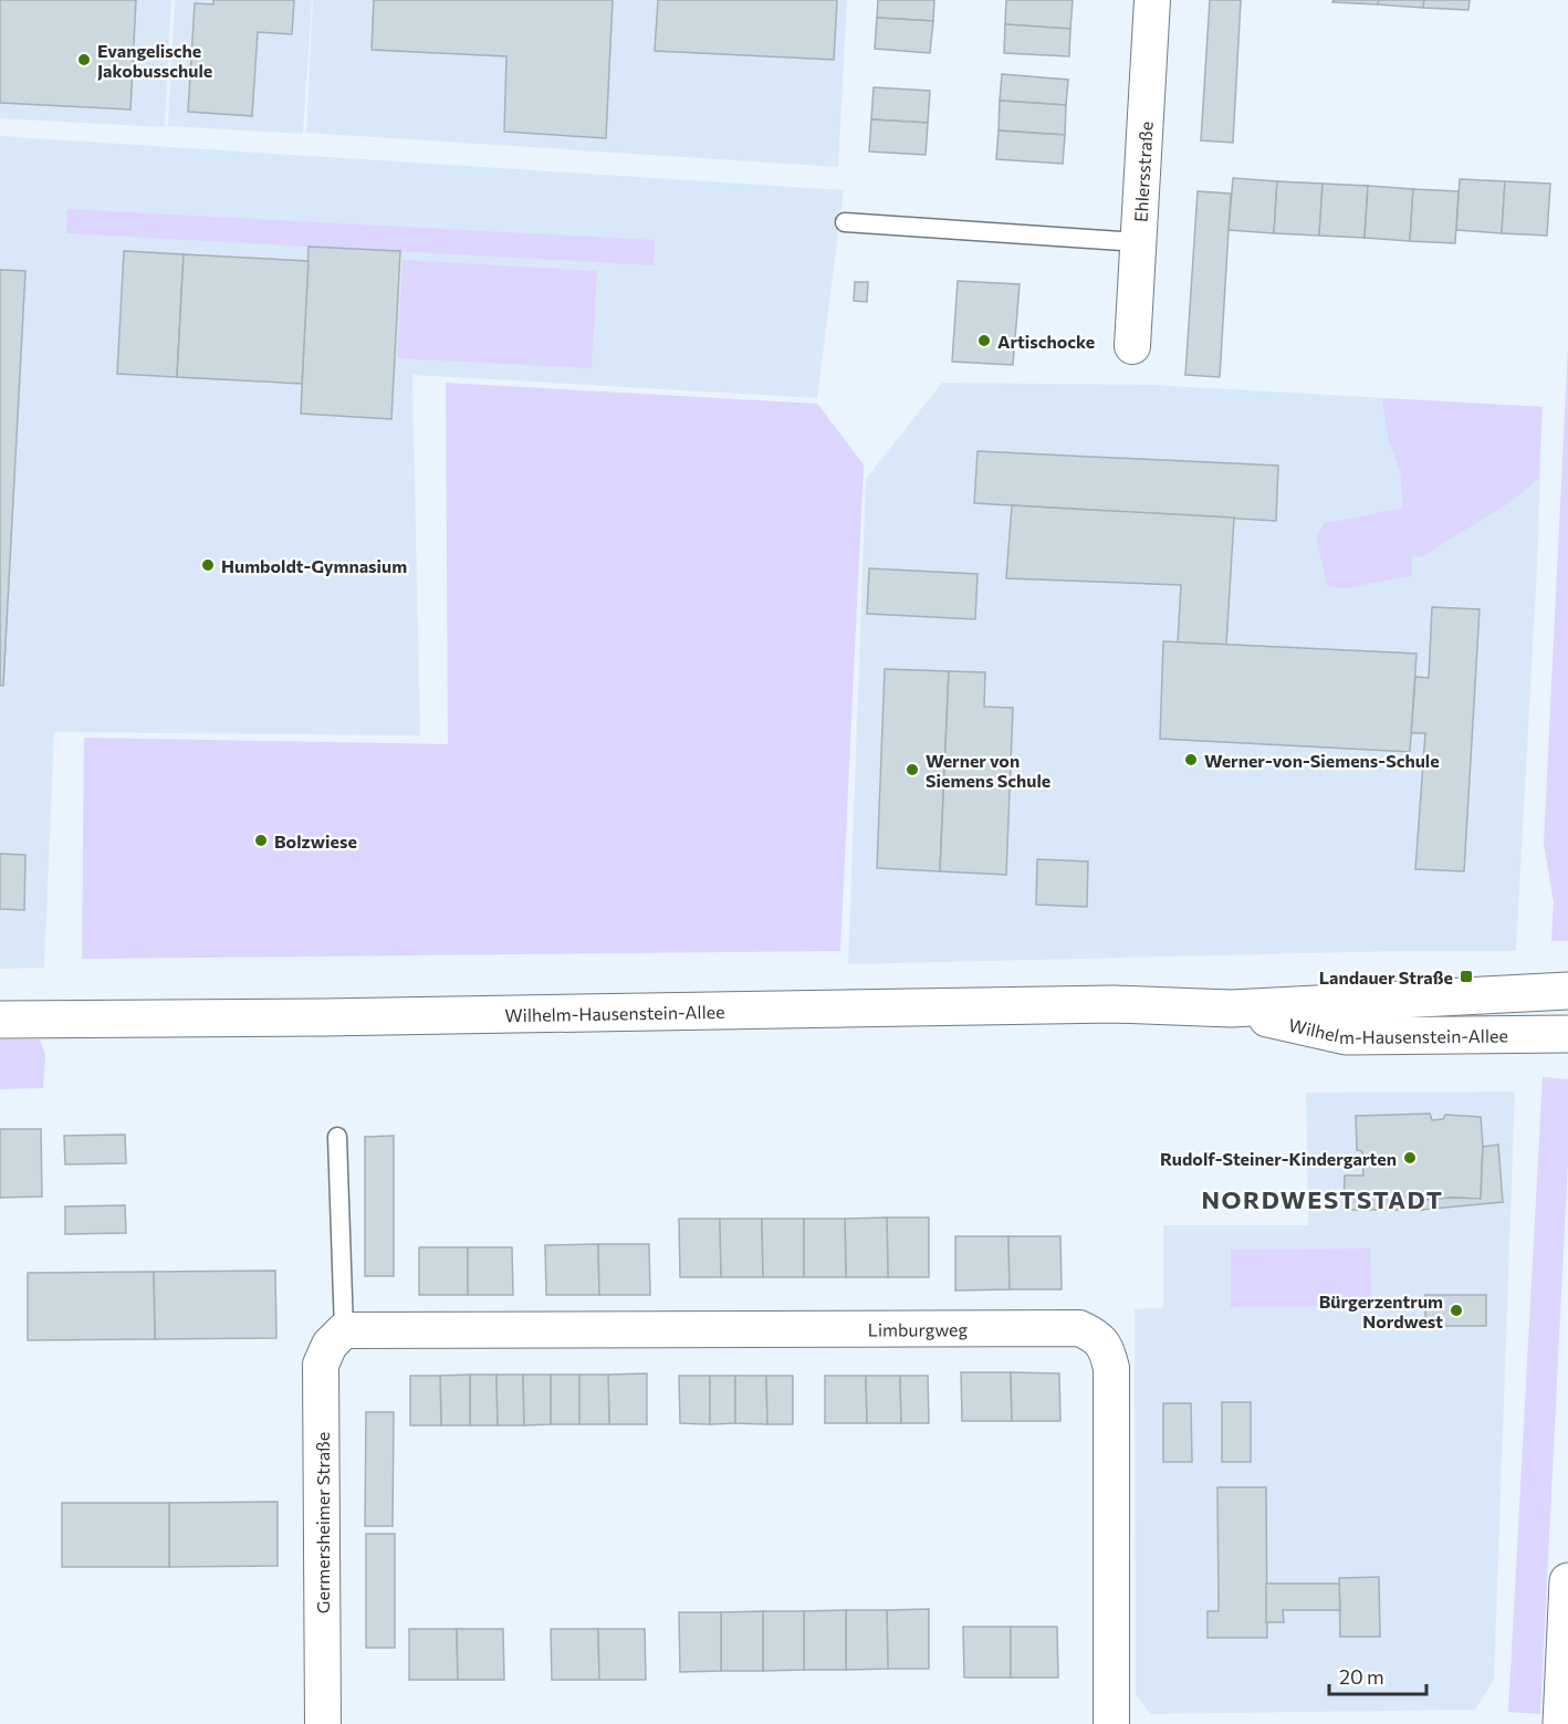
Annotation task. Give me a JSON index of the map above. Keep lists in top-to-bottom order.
{
  "streets": {
    "street": [
      "Ehlersstraße",
      "Wilhelm-Hausenstein-Allee",
      "Limburgweg",
      "Germersheimer Straße"
    ]
  },
  "crossings": [
    ["Limburgweg", "Germersheimer Straße"]
  ],
  "districts": ["NORDWESTSTADT"],
  "places": {
    "other": [
      "Evangelische Jakobusschule",
      "Artischocke",
      "Humboldt-Gymnasium",
      "Werner-von-Siemens-Schule",
      "Werner von Siemens Schule",
      "Bolzwiese",
      "Rudolf-Steiner-Kindergarten",
      "Bürgerzentrum Nordwest"
    ],
    "transit": ["Landauer Straße"]
  },
  "scale_bar": "20 m"
}
